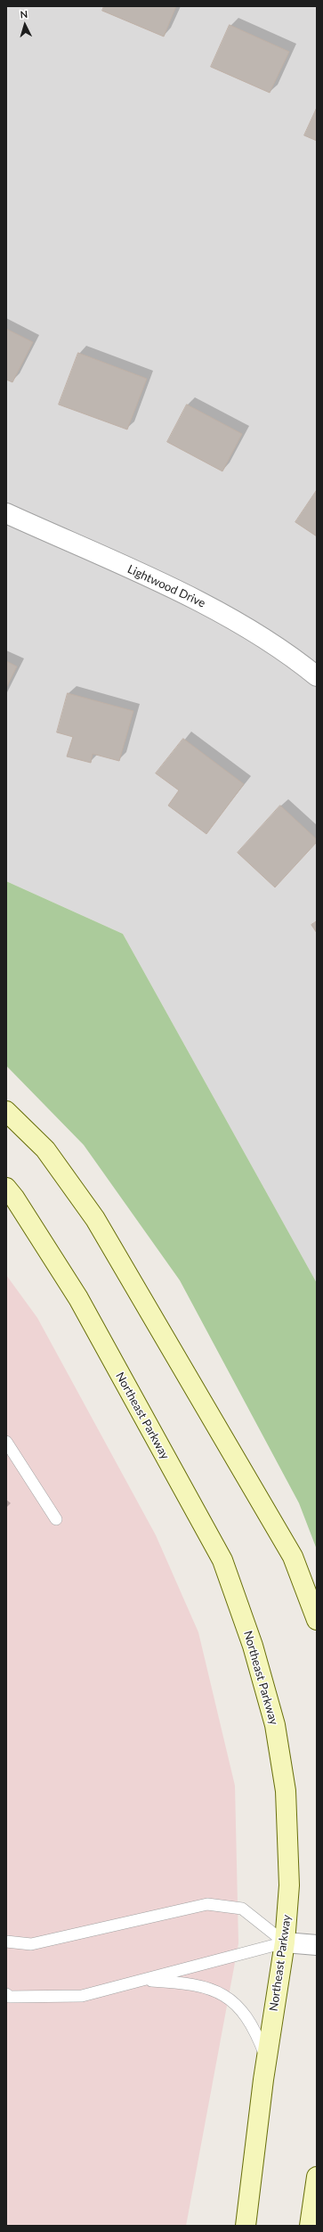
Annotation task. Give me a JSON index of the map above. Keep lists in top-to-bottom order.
{
  "streets": {
    "street": ["Lightwood Drive", "Northeast Parkway"]
  },
  "north": "top"
}
